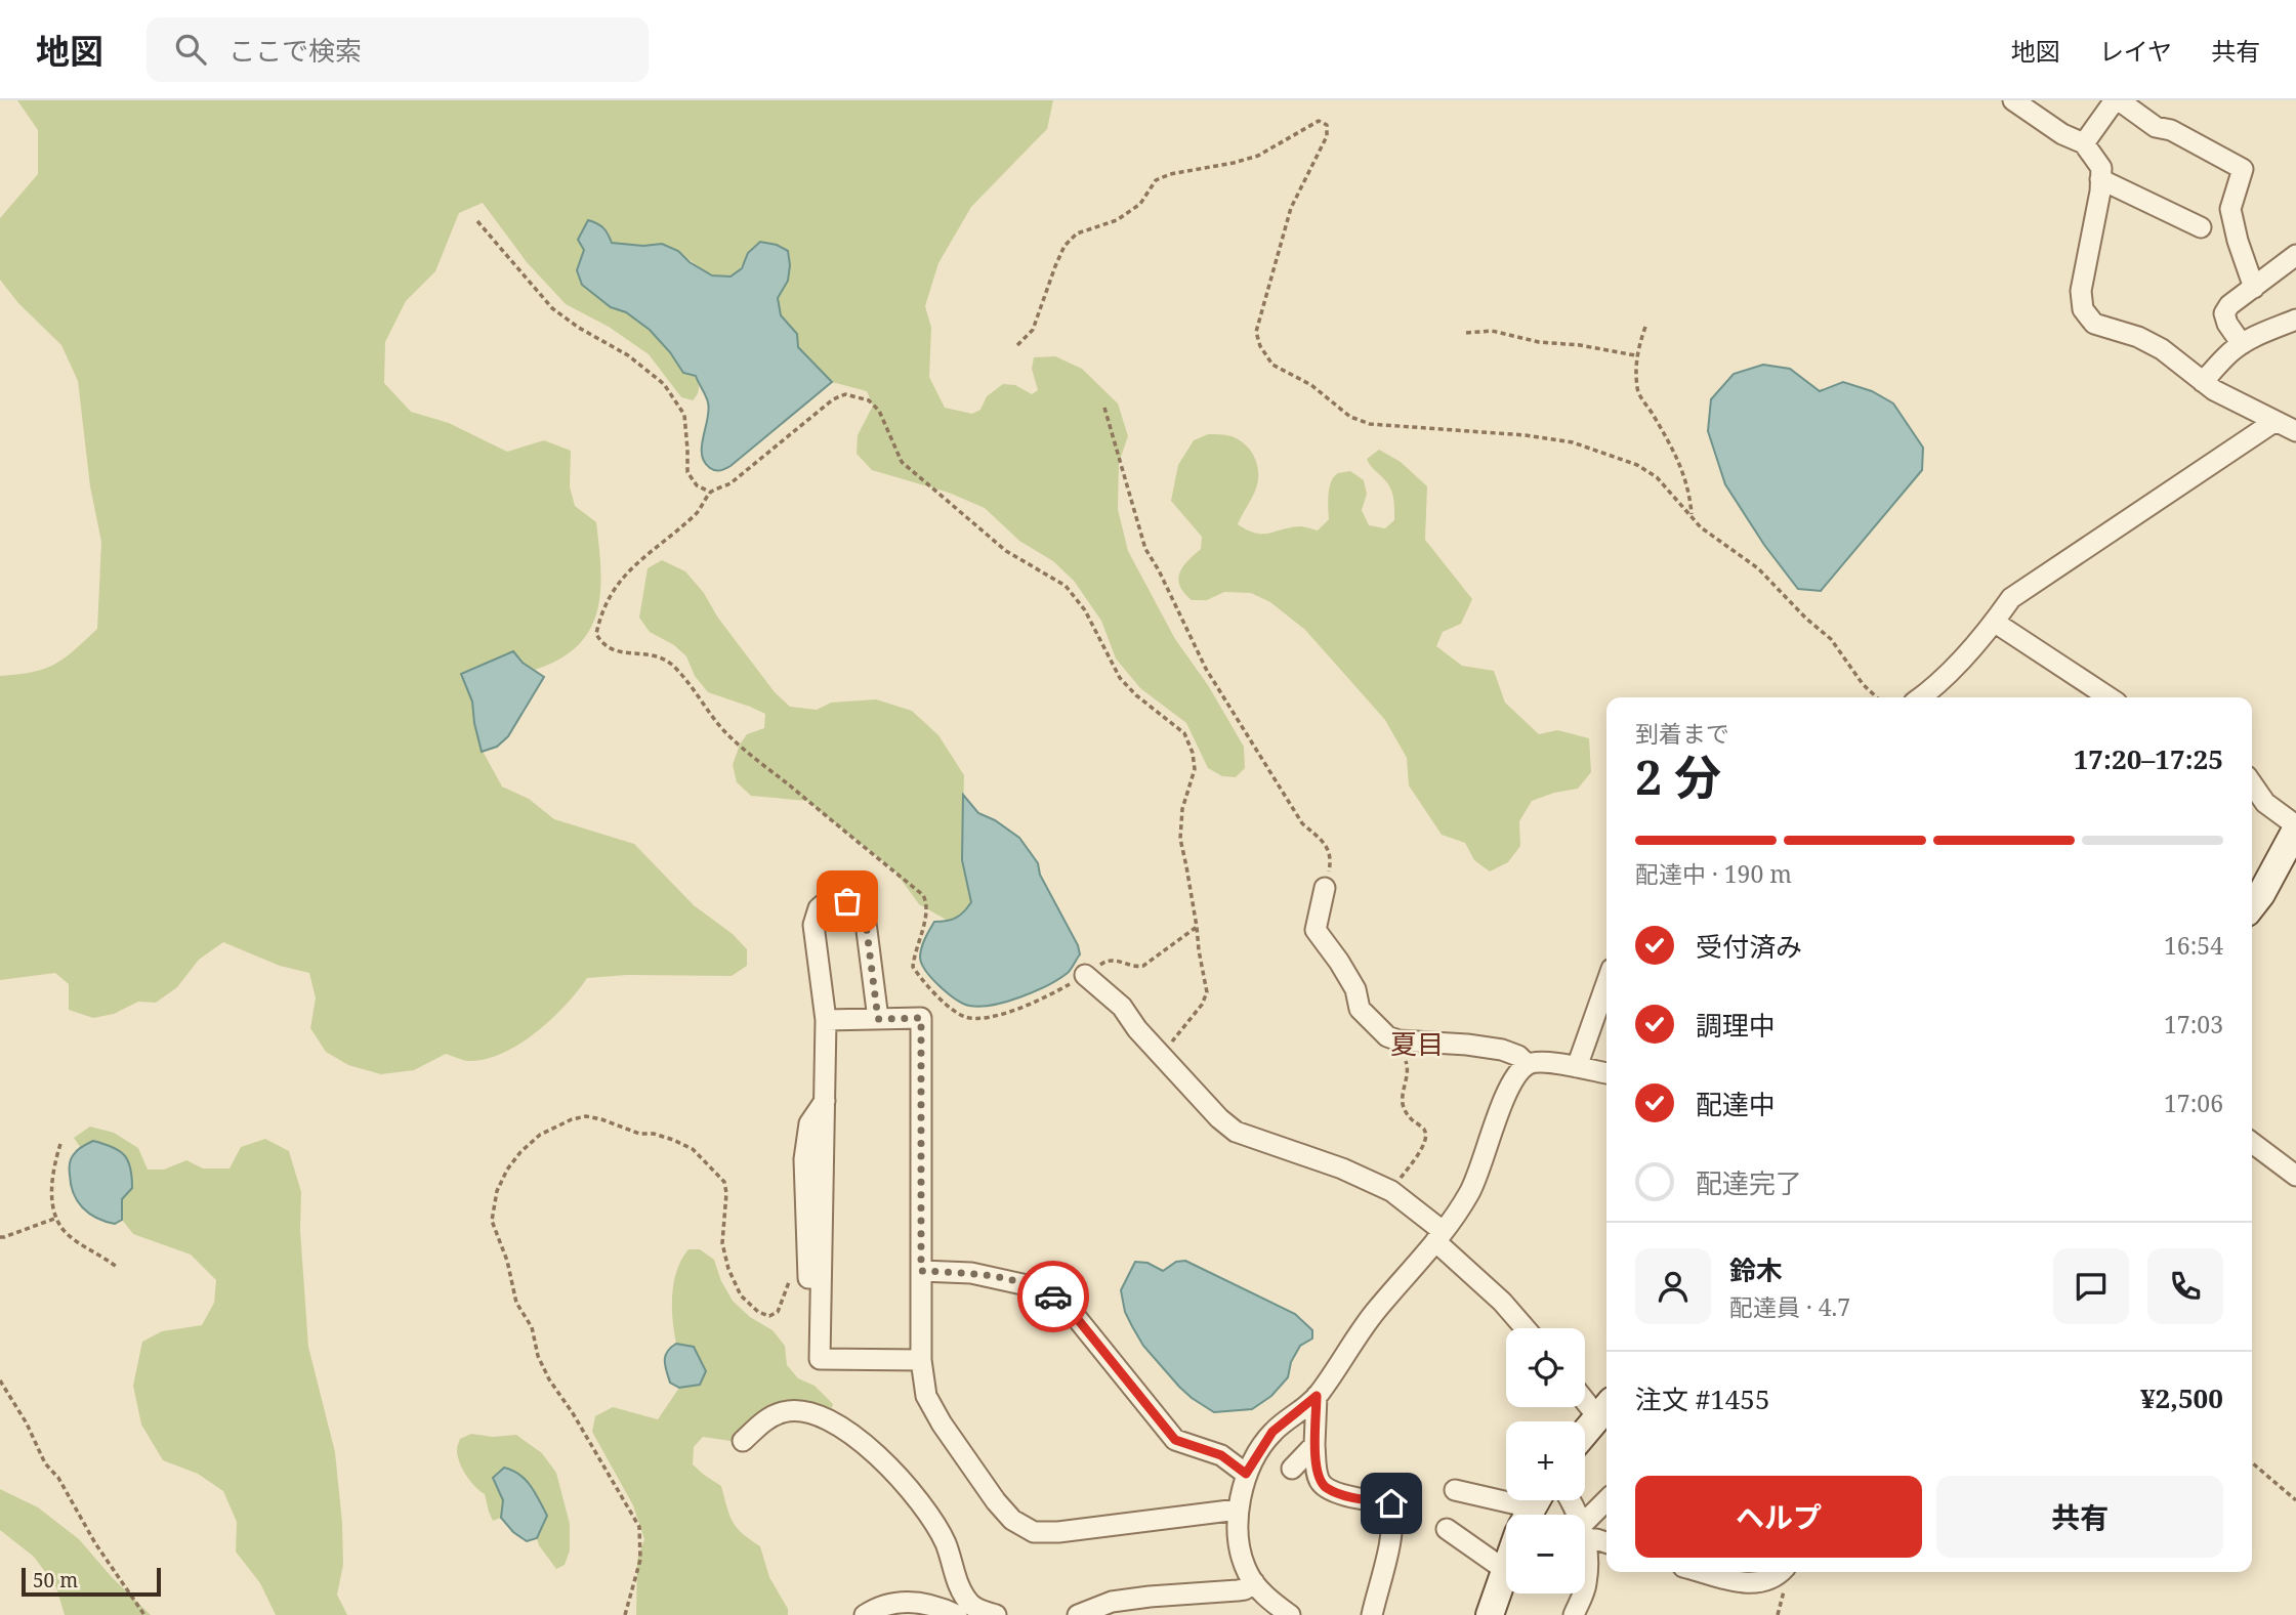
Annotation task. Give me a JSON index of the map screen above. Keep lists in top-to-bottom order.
{
  "districts": ["夏目"],
  "scale_bar": "50 m",
  "page": {
    "header": "地図",
    "search": "ここで検索",
    "nav": ["地図", "レイヤ", "共有"],
    "heading": ["2 分", "到着まで", "17:20–17:25"],
    "panel": [
      "鈴木",
      "配達員 · 4.7",
      "注文 #1455",
      "¥2,500"
    ],
    "bar": "配達中 · 190 m",
    "list": [
      ["受付済み", "16:54"],
      ["調理中", "17:03"],
      ["配達中", "17:06"],
      "配達完了"
    ],
    "map_buttons": ["+", "−"],
    "buttons": ["ヘルプ", "共有"],
    "scale": "50 m"
  }
}
